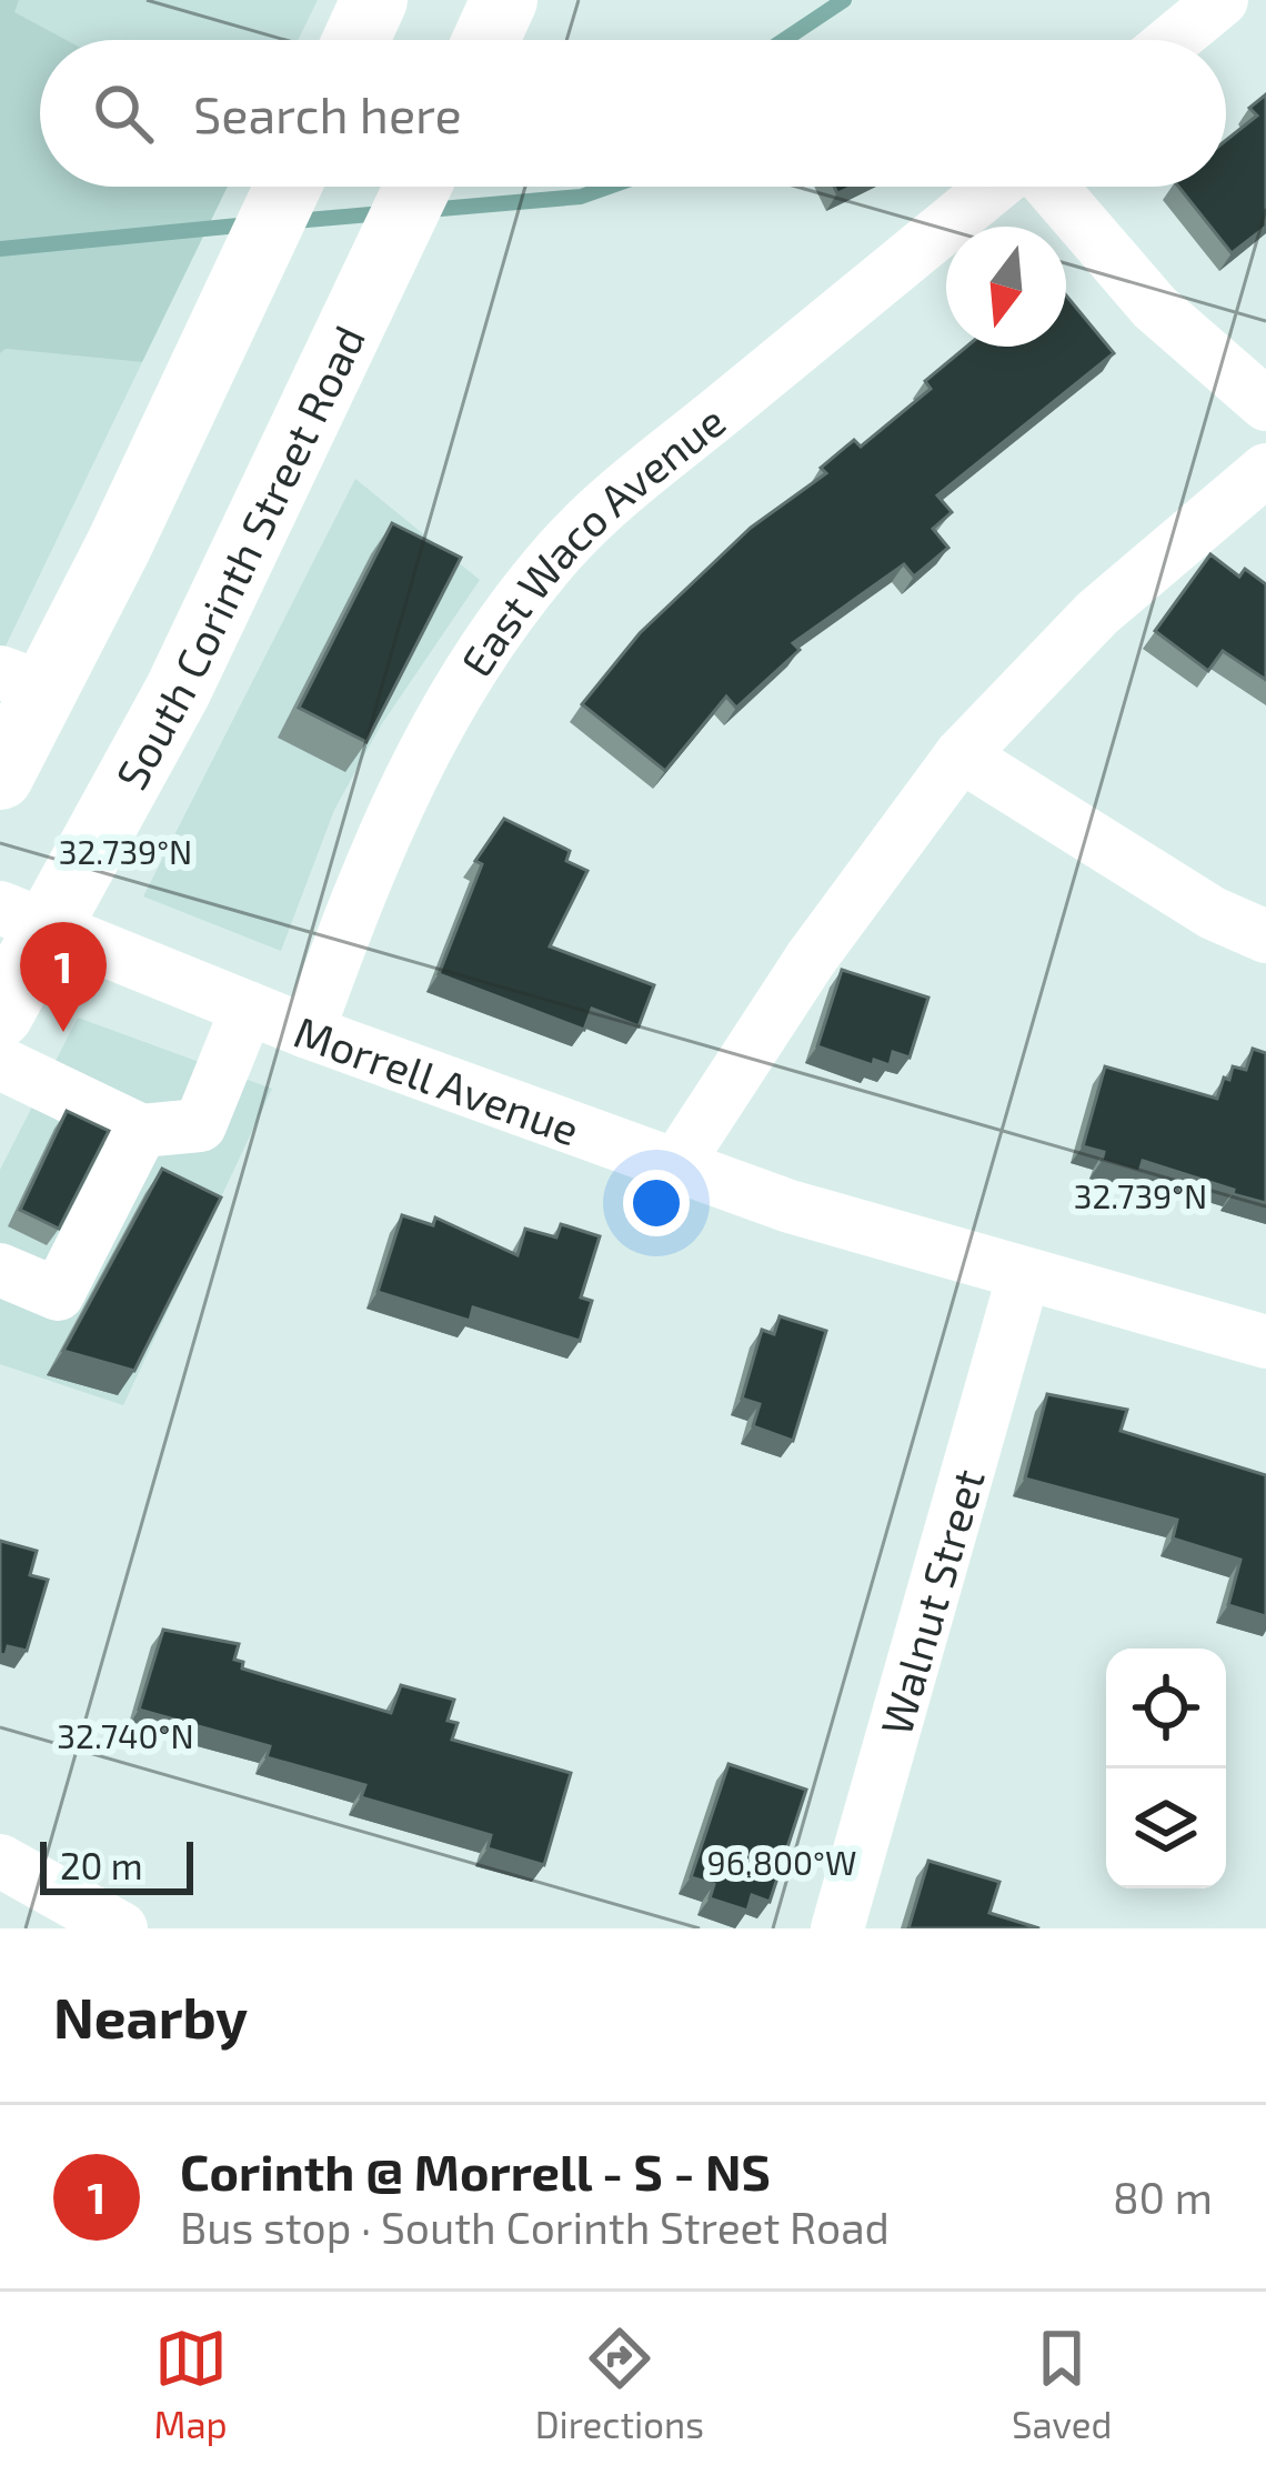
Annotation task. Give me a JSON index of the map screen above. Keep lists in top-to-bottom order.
{
  "streets": {
    "main road": ["South Corinth Street Road"],
    "street": ["East Waco Avenue", "Morrell Avenue", "Walnut Street"]
  },
  "crossings": [
    ["East Waco Avenue", "Morrell Avenue"],
    ["South Corinth Street Road", "Morrell Avenue"],
    ["Morrell Avenue", "Walnut Street"]
  ],
  "scale_bar": "20 m",
  "north": "bottom",
  "page": {
    "search": "Search here",
    "pins": "1",
    "scale": "20 m",
    "heading": "Nearby",
    "list": [
      {
        "mark": "1",
        "name": "Corinth @ Morrell - S - NS",
        "note": "Bus stop · South Corinth Street Road",
        "value": "80 m"
      }
    ],
    "nav": ["Map", "Directions", "Saved"]
  },
  "coordinates": ["32.739°N", "32.740°N", "96.800°W"]
}
